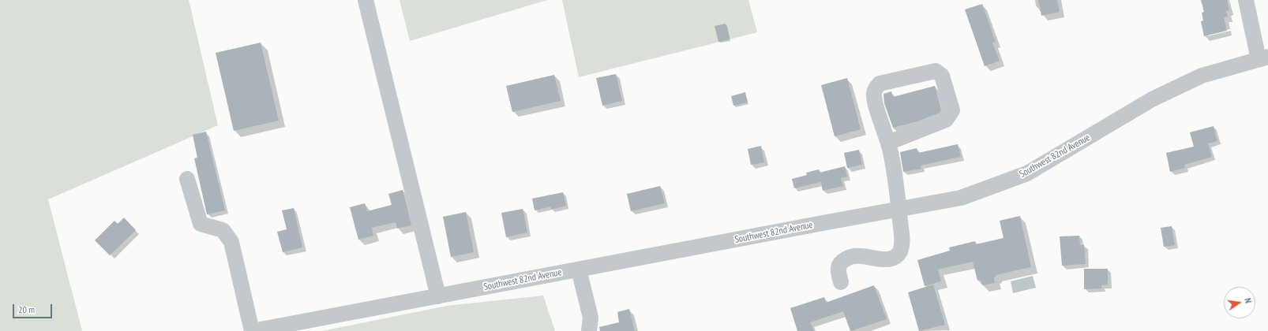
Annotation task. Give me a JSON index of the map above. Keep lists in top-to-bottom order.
{
  "streets": {
    "street": ["Southwest 82nd Avenue"]
  },
  "scale_bar": "20 m",
  "north": "right"
}
